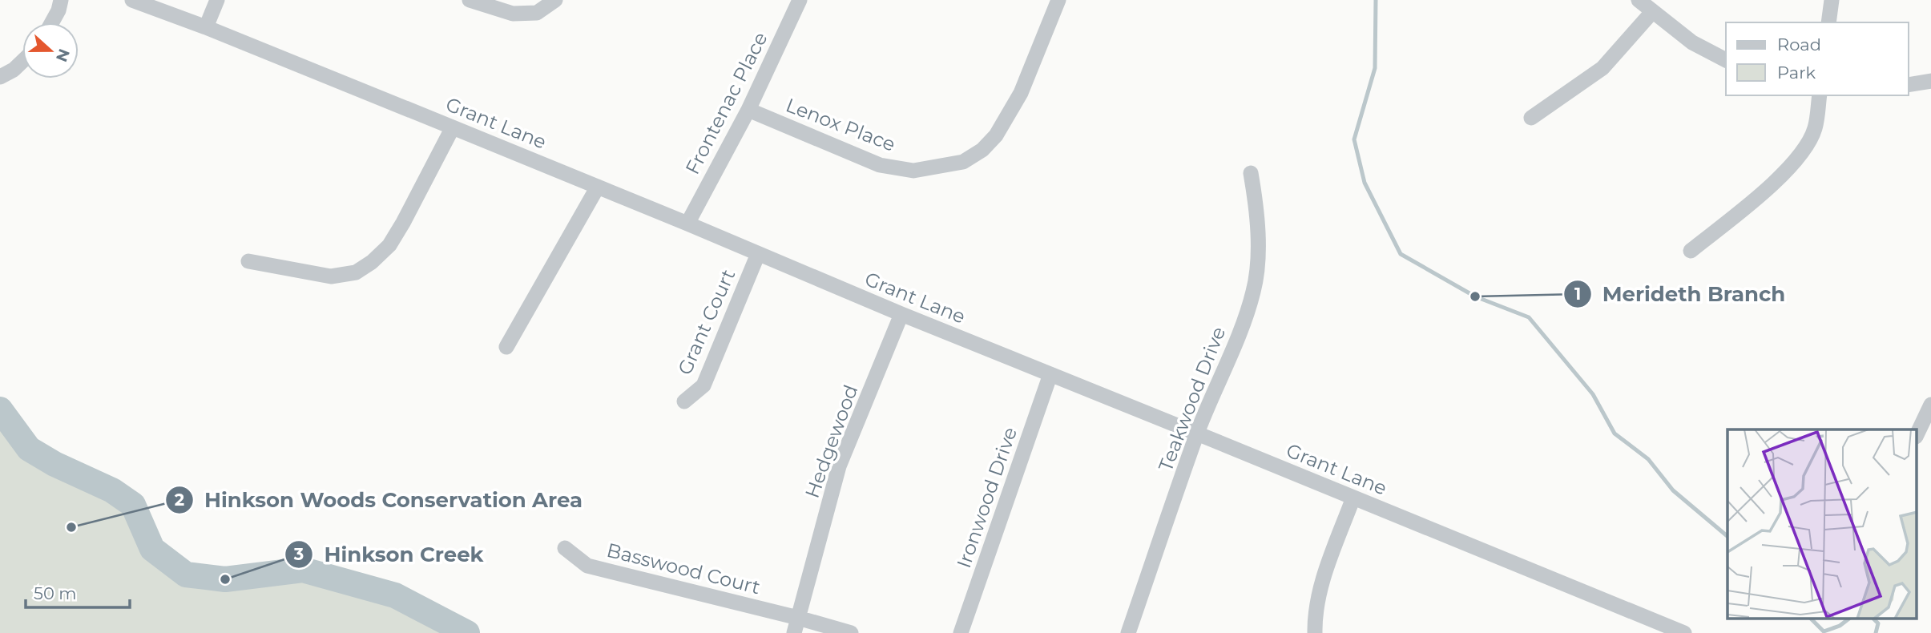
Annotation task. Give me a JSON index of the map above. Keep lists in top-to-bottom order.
{
  "streets": {
    "street": [
      "Frontenac Place",
      "Grant Lane",
      "Lenox Place",
      "Grant Court",
      "Teakwood Drive",
      "Hedgewood",
      "Ironwood Drive",
      "Basswood Court"
    ]
  },
  "crossings": [
    ["Frontenac Place", "Grant Lane"],
    ["Frontenac Place", "Lenox Place"],
    ["Grant Lane", "Grant Court"],
    ["Grant Lane", "Teakwood Drive"],
    ["Grant Lane", "Hedgewood"],
    ["Grant Lane", "Ironwood Drive"],
    ["Hedgewood", "Basswood Court"]
  ],
  "places": ["Merideth Branch", "Hinkson Woods Conservation Area", "Hinkson Creek"],
  "legend": ["Road", "Park"],
  "scale_bar": "50 m",
  "north": "right"
}
